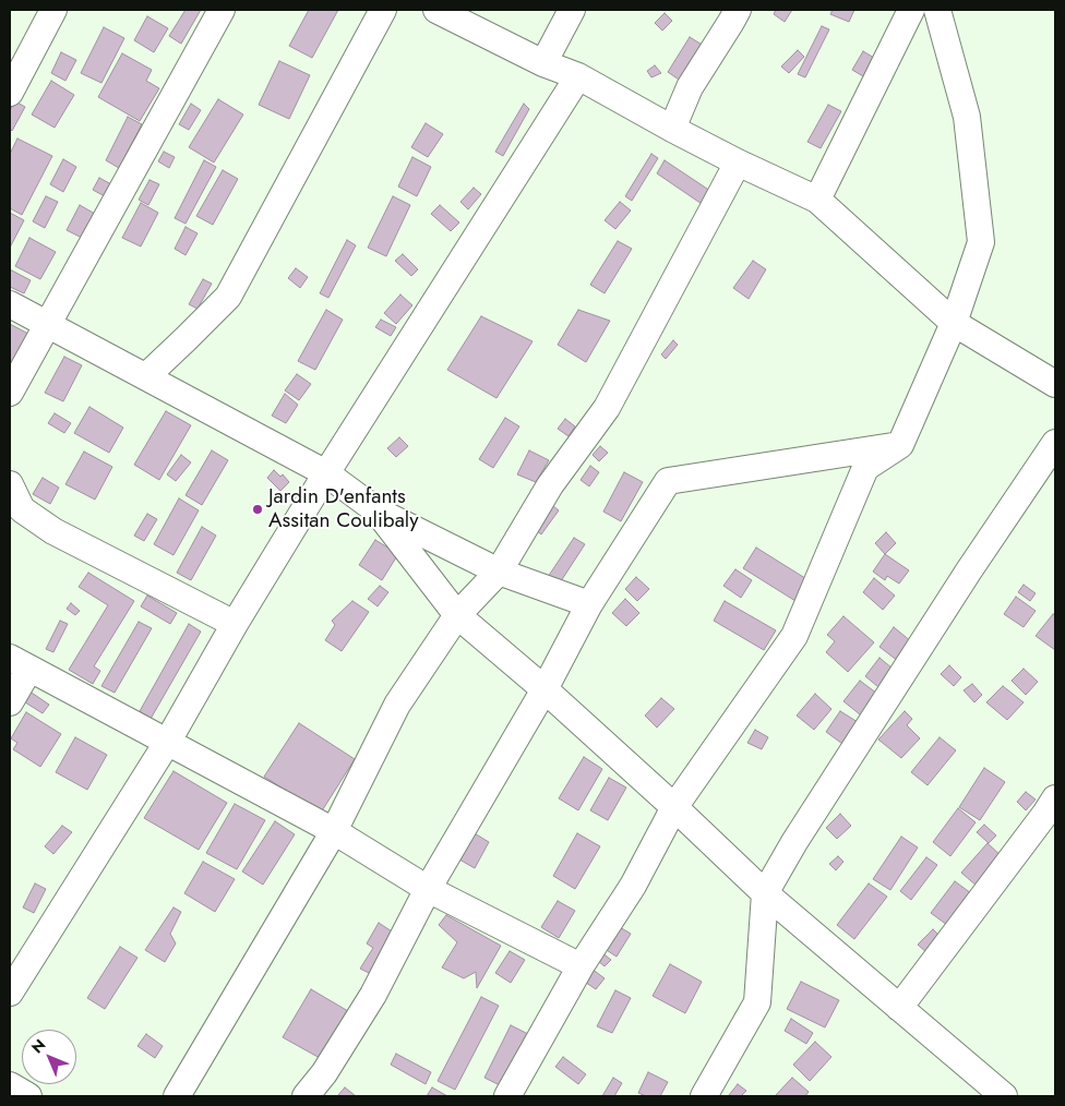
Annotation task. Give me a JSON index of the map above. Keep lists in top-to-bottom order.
{
  "places": ["Jardin D'enfants Assitan Coulibaly"],
  "north": "top left"
}
